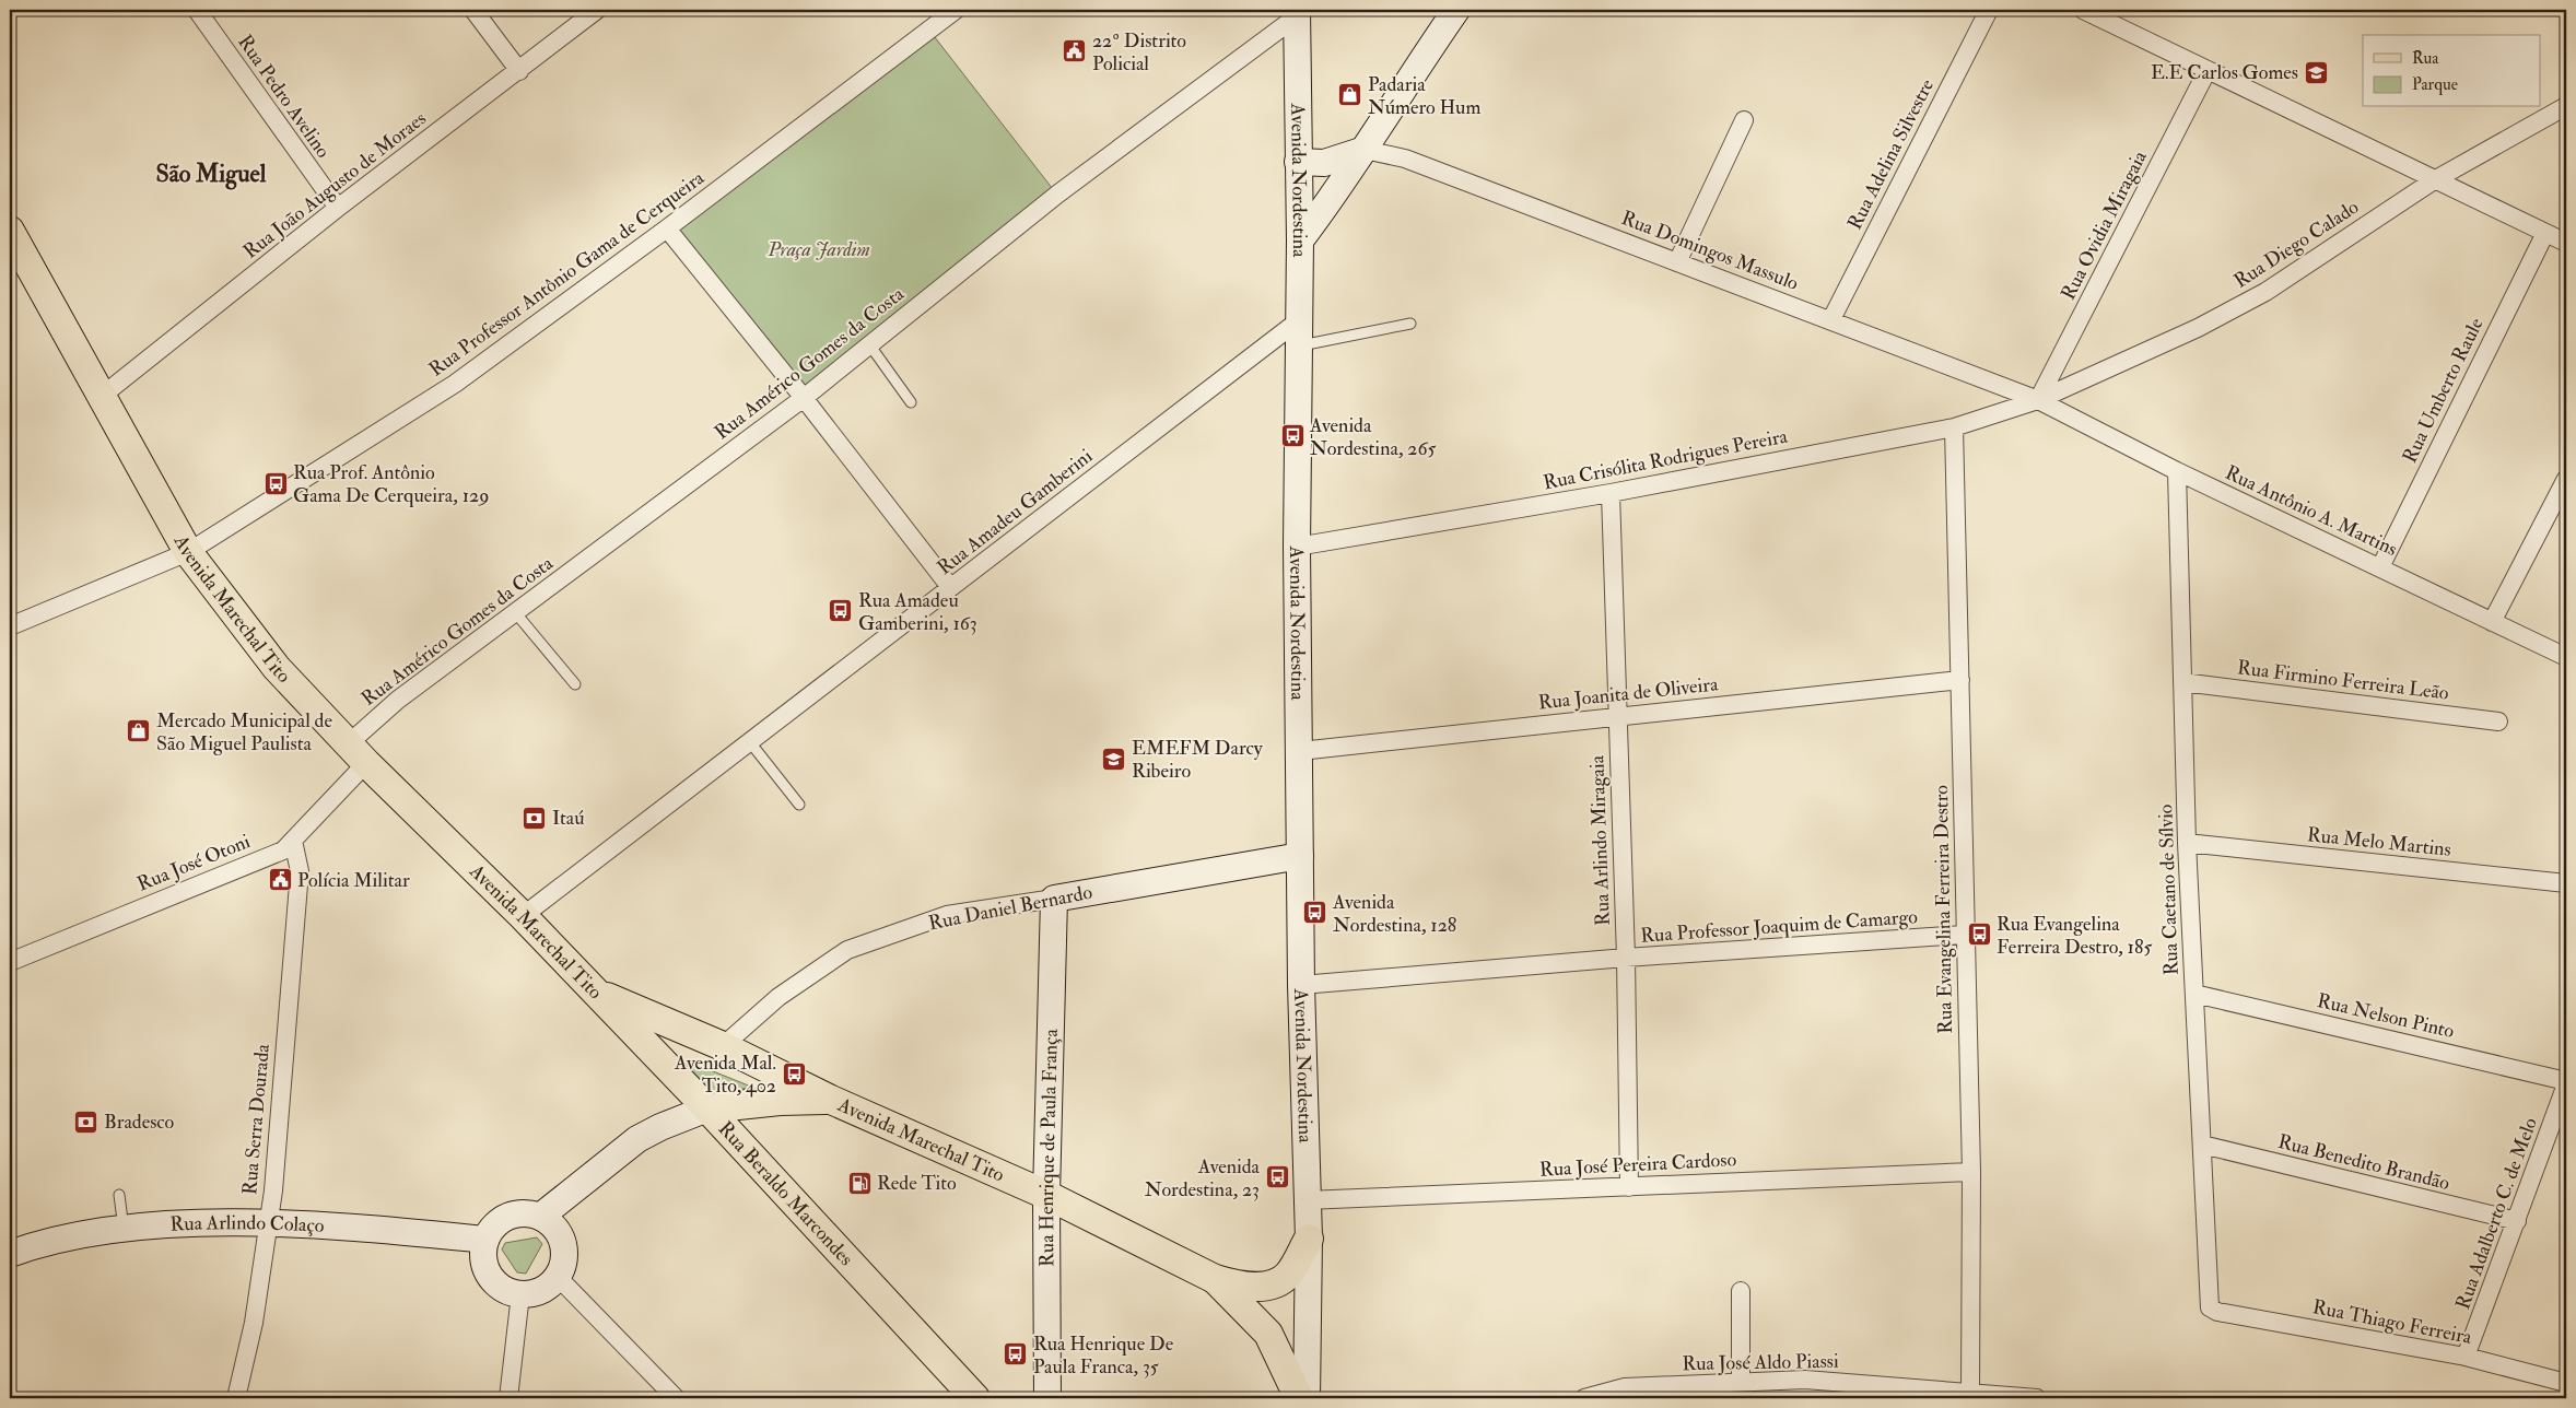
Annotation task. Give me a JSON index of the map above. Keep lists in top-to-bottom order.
{
  "streets": {
    "main road": [
      "Avenida Nordestina",
      "Avenida Marechal Tito",
      "Rua Daniel Bernardo",
      "Rua Henrique de Paula França",
      "Rua Beraldo Marcondes",
      "Rua Arlindo Colaço"
    ],
    "street": [
      "Rua Pedro Avelino",
      "Rua Adelina Silvestre",
      "Rua João Augusto de Moraes",
      "Rua Ovidia Miragaia",
      "Rua Diego Calado",
      "Rua Domingos Massulo",
      "Rua Professor Antônio Gama de Cerqueira",
      "Rua Américo Gomes da Costa",
      "Rua Umberto Raule",
      "Rua Crisólita Rodrigues Pereira",
      "Rua Antônio A. Martins",
      "Rua Amadeu Gamberini",
      "Rua Firmino Ferreira Leão",
      "Rua Joanita de Oliveira",
      "Rua Arlindo Miragaia",
      "Rua Melo Martins",
      "Rua José Otoni",
      "Rua Caetano de Sílvio",
      "Rua Evangelina Ferreira Destro",
      "Rua Professor Joaquim de Camargo",
      "Rua Nelson Pinto",
      "Rua Serra Dourada",
      "Rua Benedito Brandão",
      "Rua José Pereira Cardoso",
      "Rua Adalberto C. de Melo",
      "Rua Thiago Ferreira",
      "Rua José Aldo Piassi"
    ]
  },
  "crossings": [
    ["Rua Pedro Avelino", "Rua João Augusto de Moraes"],
    ["Rua Adelina Silvestre", "Rua Domingos Massulo"],
    ["Avenida Nordestina", "Rua Américo Gomes da Costa"],
    ["Avenida Nordestina", "Rua Crisólita Rodrigues Pereira"],
    ["Avenida Nordestina", "Rua Amadeu Gamberini"],
    ["Avenida Nordestina", "Rua Joanita de Oliveira"],
    ["Avenida Nordestina", "Rua Daniel Bernardo"],
    ["Avenida Nordestina", "Rua Professor Joaquim de Camargo"],
    ["Avenida Nordestina", "Rua José Pereira Cardoso"],
    ["Rua João Augusto de Moraes", "Avenida Marechal Tito"],
    ["Rua Ovidia Miragaia", "Rua Diego Calado"],
    ["Rua Ovidia Miragaia", "Rua Domingos Massulo"],
    ["Rua Ovidia Miragaia", "Rua Crisólita Rodrigues Pereira"],
    ["Rua Ovidia Miragaia", "Rua Antônio A. Martins"],
    ["Rua Diego Calado", "Rua Domingos Massulo"],
    ["Rua Diego Calado", "Rua Crisólita Rodrigues Pereira"],
    ["Rua Diego Calado", "Rua Antônio A. Martins"],
    ["Rua Domingos Massulo", "Rua Crisólita Rodrigues Pereira"],
    ["Rua Domingos Massulo", "Rua Antônio A. Martins"],
    ["Rua Professor Antônio Gama de Cerqueira", "Avenida Marechal Tito"],
    ["Rua Américo Gomes da Costa", "Avenida Marechal Tito"],
    ["Rua Américo Gomes da Costa", "Rua José Otoni"],
    ["Rua Umberto Raule", "Rua Antônio A. Martins"],
    ["Rua Crisólita Rodrigues Pereira", "Rua Antônio A. Martins"],
    ["Rua Crisólita Rodrigues Pereira", "Rua Arlindo Miragaia"],
    ["Rua Crisólita Rodrigues Pereira", "Rua Evangelina Ferreira Destro"],
    ["Rua Antônio A. Martins", "Rua Caetano de Sílvio"],
    ["Rua Amadeu Gamberini", "Avenida Marechal Tito"],
    ["Avenida Marechal Tito", "Rua José Otoni"],
    ["Avenida Marechal Tito", "Rua Daniel Bernardo"],
    ["Avenida Marechal Tito", "Rua Henrique de Paula França"],
    ["Avenida Marechal Tito", "Rua Beraldo Marcondes"],
    ["Rua Firmino Ferreira Leão", "Rua Caetano de Sílvio"],
    ["Rua Joanita de Oliveira", "Rua Arlindo Miragaia"],
    ["Rua Joanita de Oliveira", "Rua Evangelina Ferreira Destro"],
    ["Rua Arlindo Miragaia", "Rua Professor Joaquim de Camargo"],
    ["Rua Arlindo Miragaia", "Rua José Pereira Cardoso"],
    ["Rua Melo Martins", "Rua Caetano de Sílvio"],
    ["Rua José Otoni", "Rua Serra Dourada"],
    ["Rua Caetano de Sílvio", "Rua Nelson Pinto"],
    ["Rua Caetano de Sílvio", "Rua Benedito Brandão"],
    ["Rua Caetano de Sílvio", "Rua Thiago Ferreira"],
    ["Rua Daniel Bernardo", "Rua Henrique de Paula França"],
    ["Rua Evangelina Ferreira Destro", "Rua Professor Joaquim de Camargo"],
    ["Rua Evangelina Ferreira Destro", "Rua José Pereira Cardoso"],
    ["Rua Evangelina Ferreira Destro", "Rua José Aldo Piassi"],
    ["Rua Nelson Pinto", "Rua Adalberto C. de Melo"],
    ["Rua Serra Dourada", "Rua Arlindo Colaço"],
    ["Rua Benedito Brandão", "Rua Adalberto C. de Melo"],
    ["Rua Adalberto C. de Melo", "Rua Thiago Ferreira"]
  ],
  "districts": ["São Miguel"],
  "parks": ["Praça Jardim"],
  "places": {
    "public building": ["22º Distrito Policial", "Polícia Militar"],
    "school or university": ["E.E Carlos Gomes", "EMEFM Darcy Ribeiro"],
    "shop": ["Padaria Número Hum", "Mercado Municipal de São Miguel Paulista"],
    "bus stop": [
      "Avenida Nordestina, 265",
      "Rua Prof. Antônio Gama De Cerqueira, 129",
      "Rua Amadeu Gamberini, 163",
      "Avenida Nordestina, 128",
      "Rua Evangelina Ferreira Destro, 185",
      "Avenida Mal. Tito, 402",
      "Avenida Nordestina, 23",
      "Rua Henrique De Paula Franca, 35"
    ],
    "bank": ["Itaú", "Bradesco"],
    "fuel station": ["Rede Tito"]
  },
  "legend": ["Rua", "Parque"]
}
